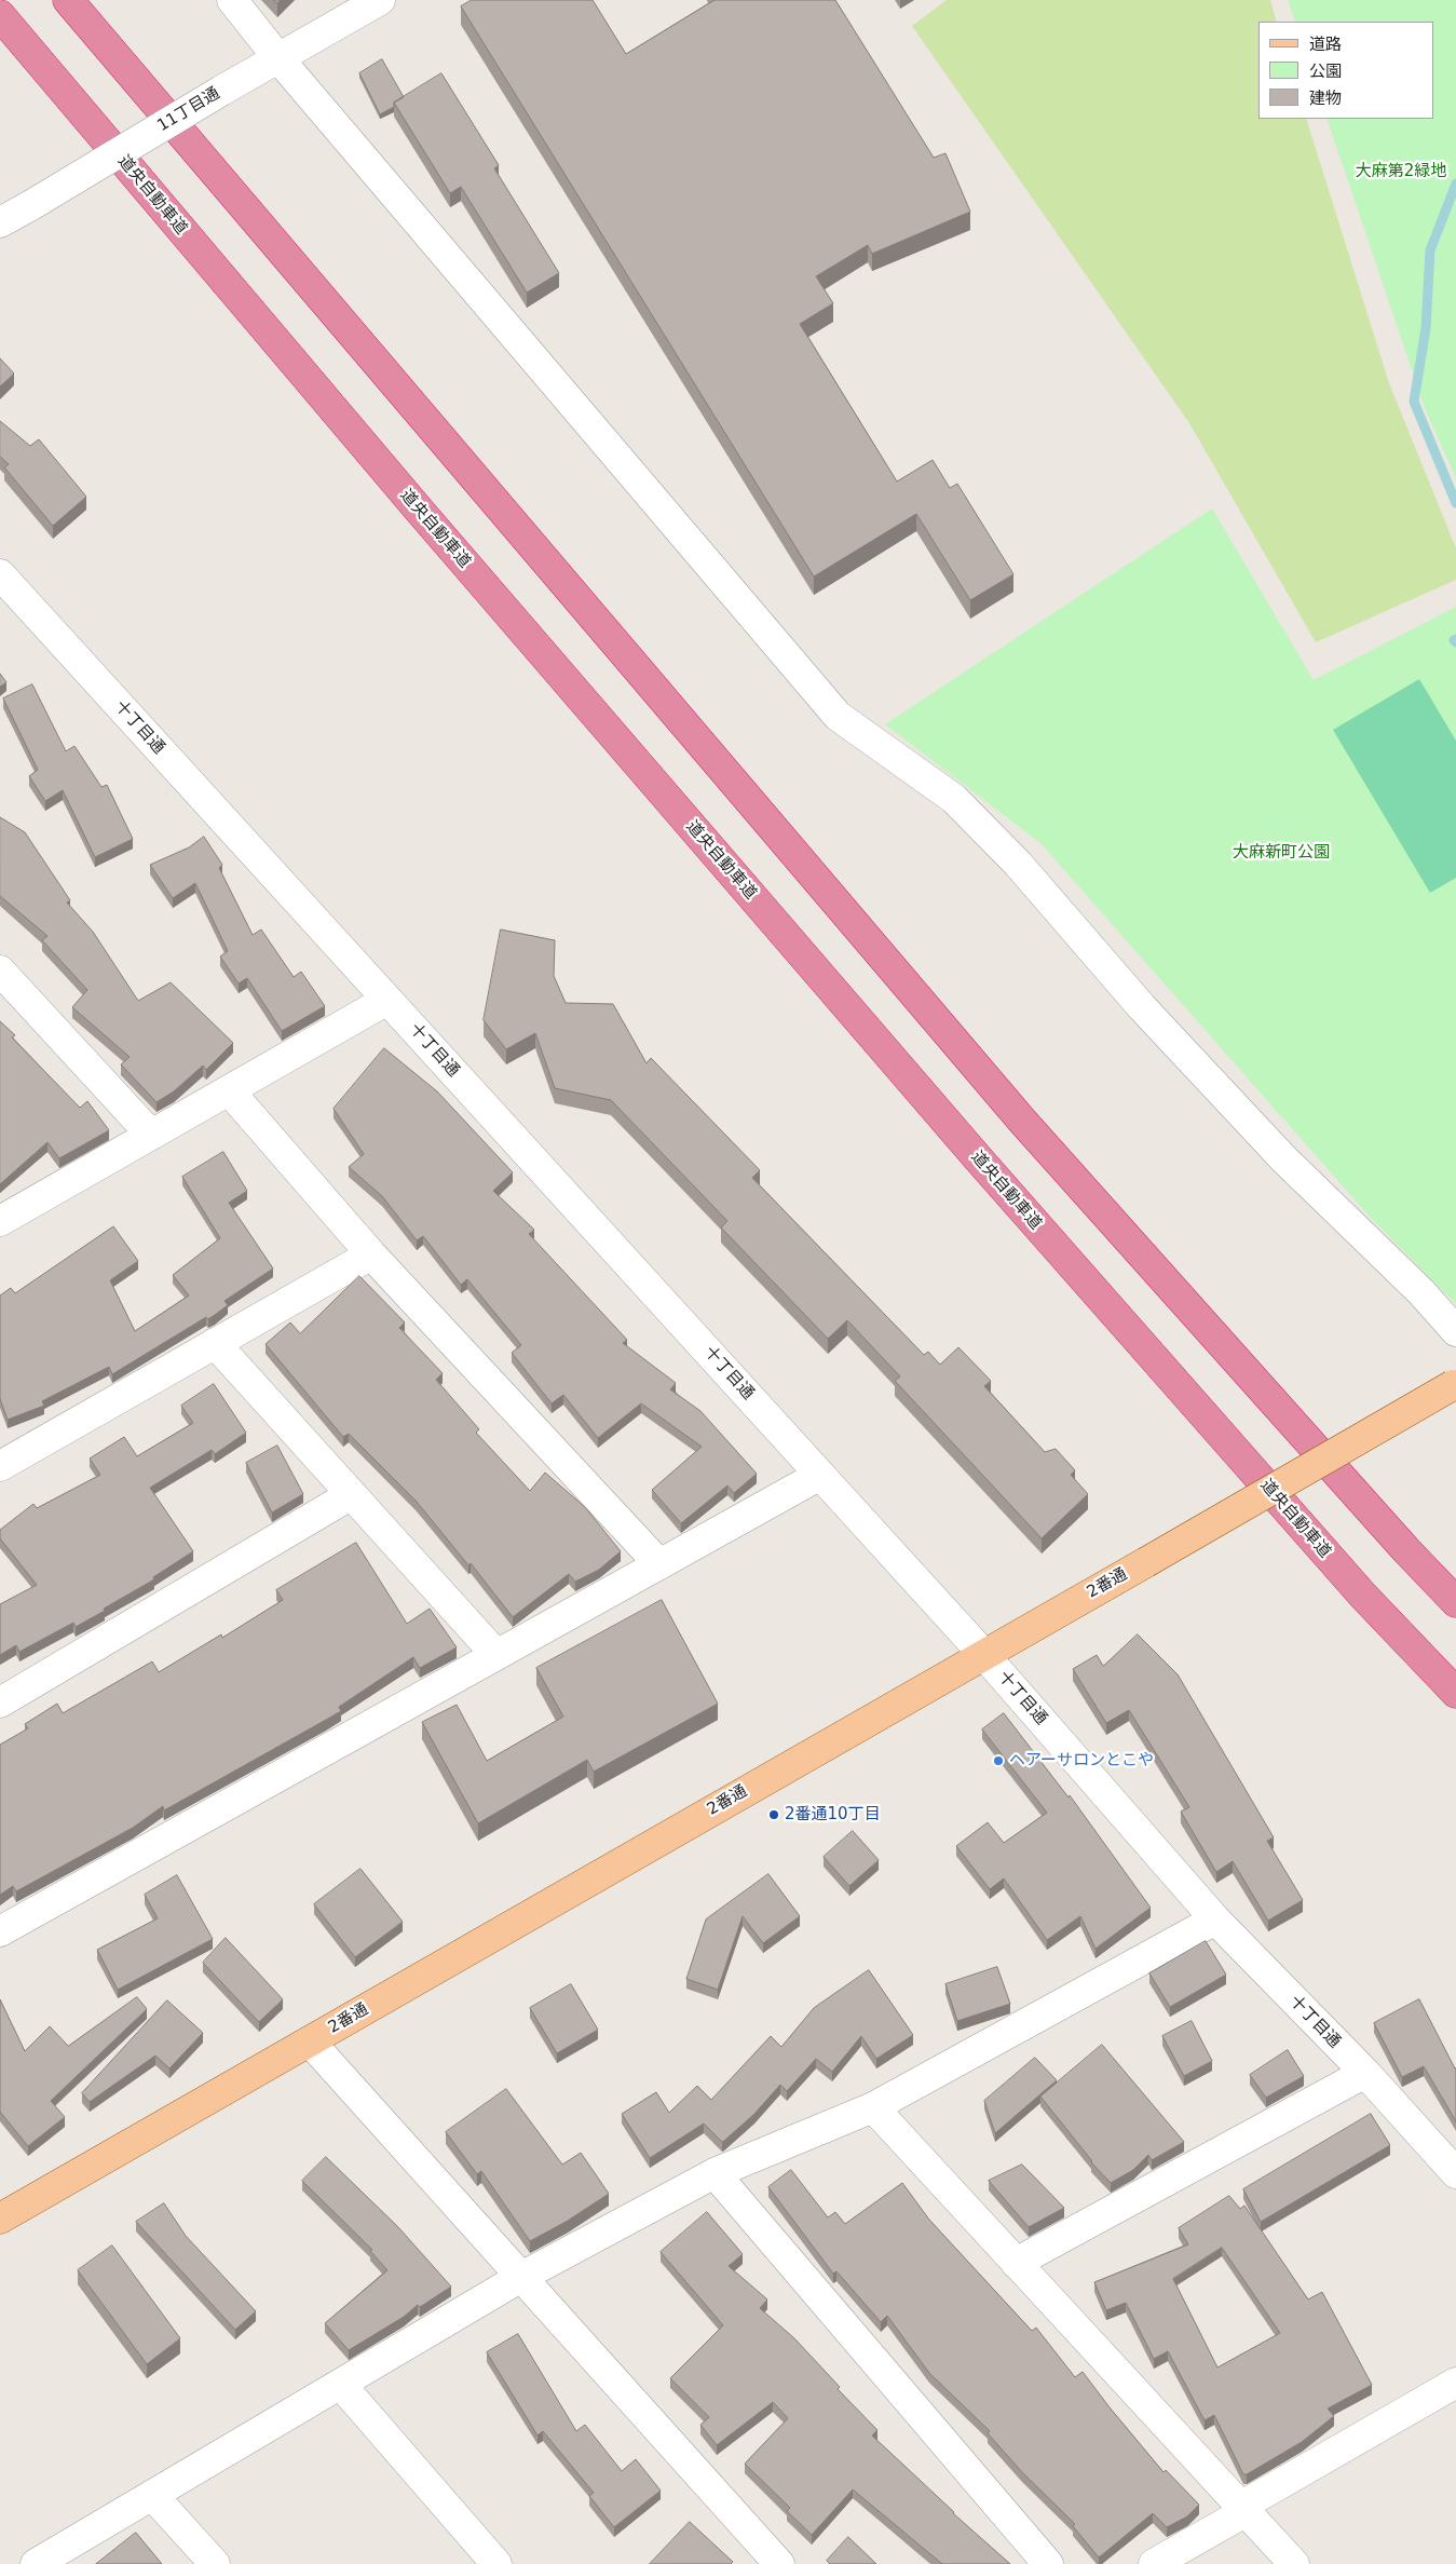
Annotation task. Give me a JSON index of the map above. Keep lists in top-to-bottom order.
{
  "streets": {
    "highway": ["道央自動車道"],
    "main road": ["2番通"],
    "street": ["11丁目通", "十丁目通"]
  },
  "crossings": [
    ["十丁目通", "2番通"]
  ],
  "parks": ["大麻第2緑地", "大麻新町公園"],
  "places": ["ヘアーサロンとこや", "2番通10丁目"],
  "legend": ["道路", "公園", "建物"]
}
